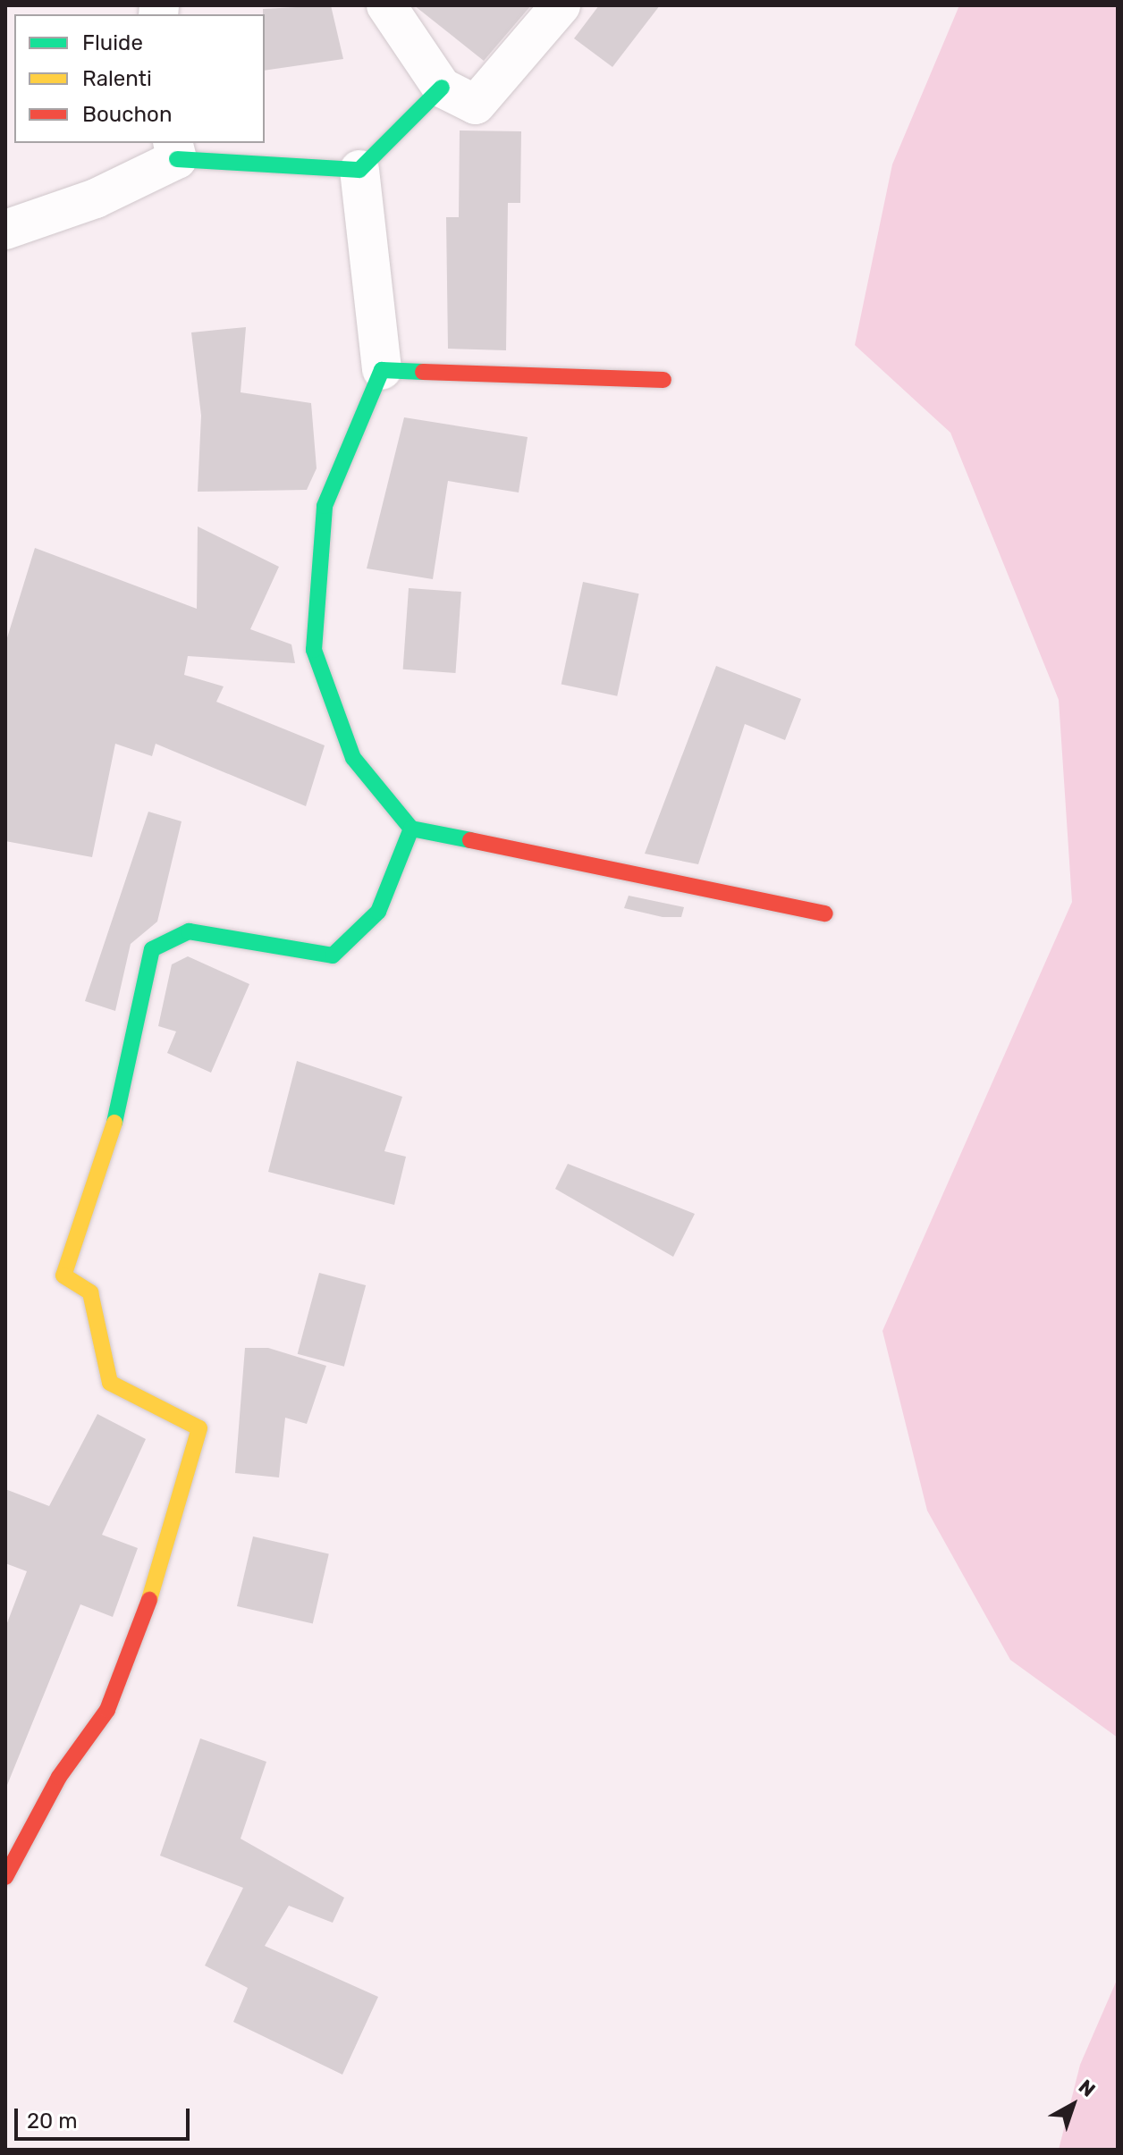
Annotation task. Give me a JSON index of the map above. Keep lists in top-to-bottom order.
{
  "legend": ["Fluide", "Ralenti", "Bouchon"],
  "scale_bar": "20 m",
  "north": "top right"
}
